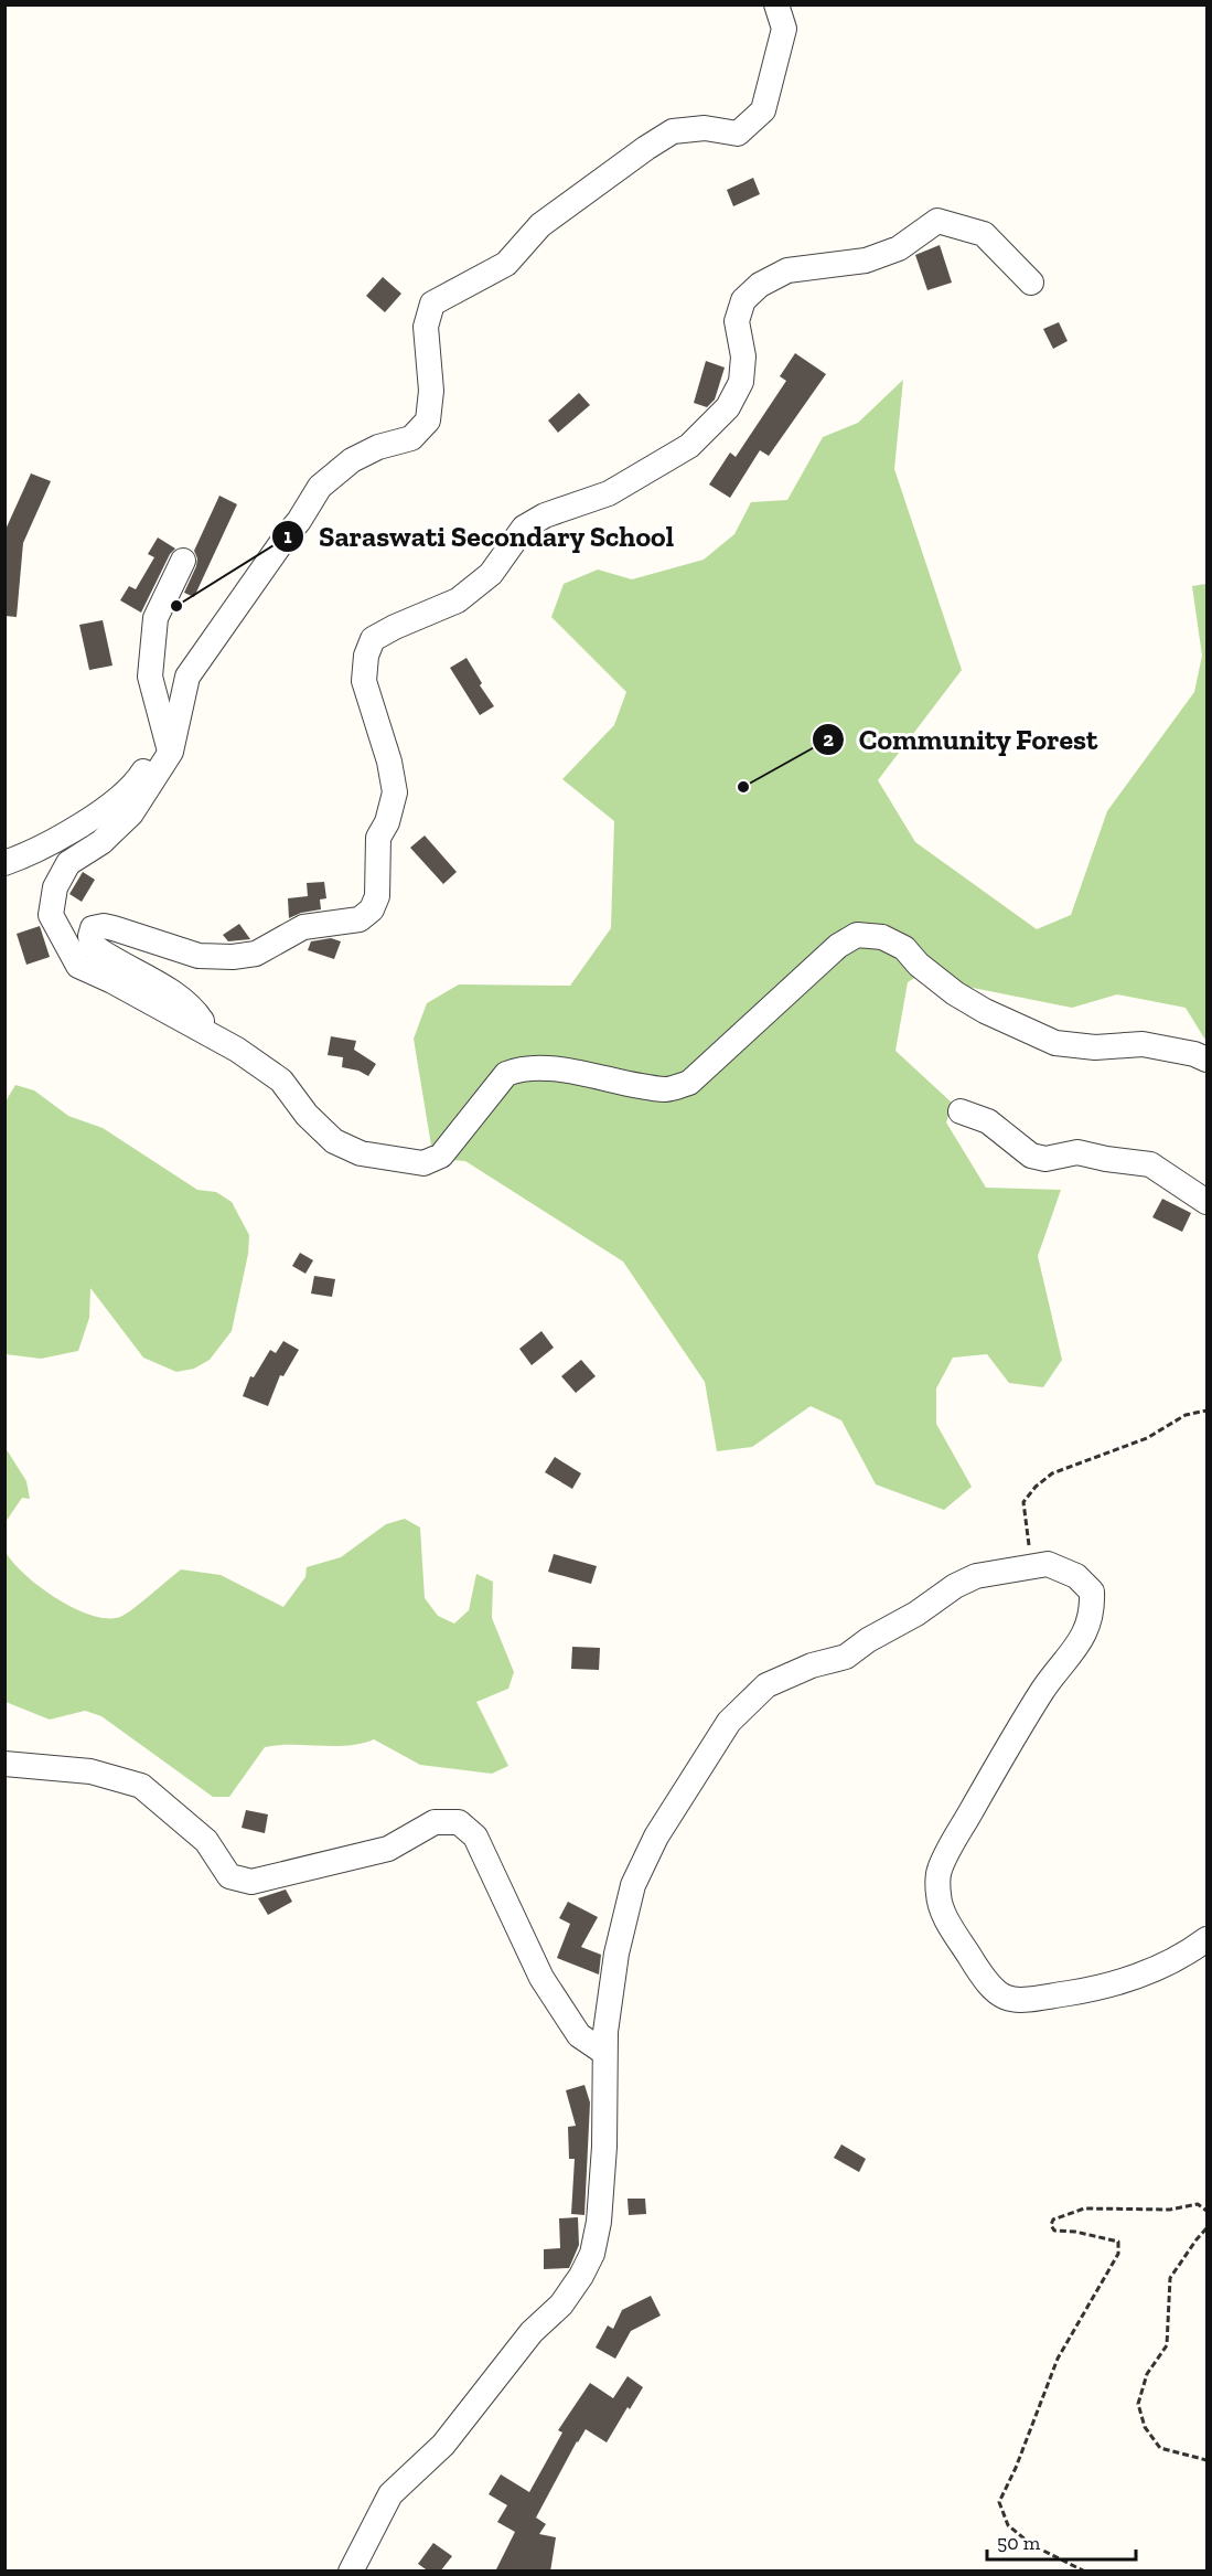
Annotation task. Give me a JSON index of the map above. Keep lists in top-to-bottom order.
{
  "places": ["Saraswati Secondary School", "Community Forest"],
  "scale_bar": "50 m"
}
